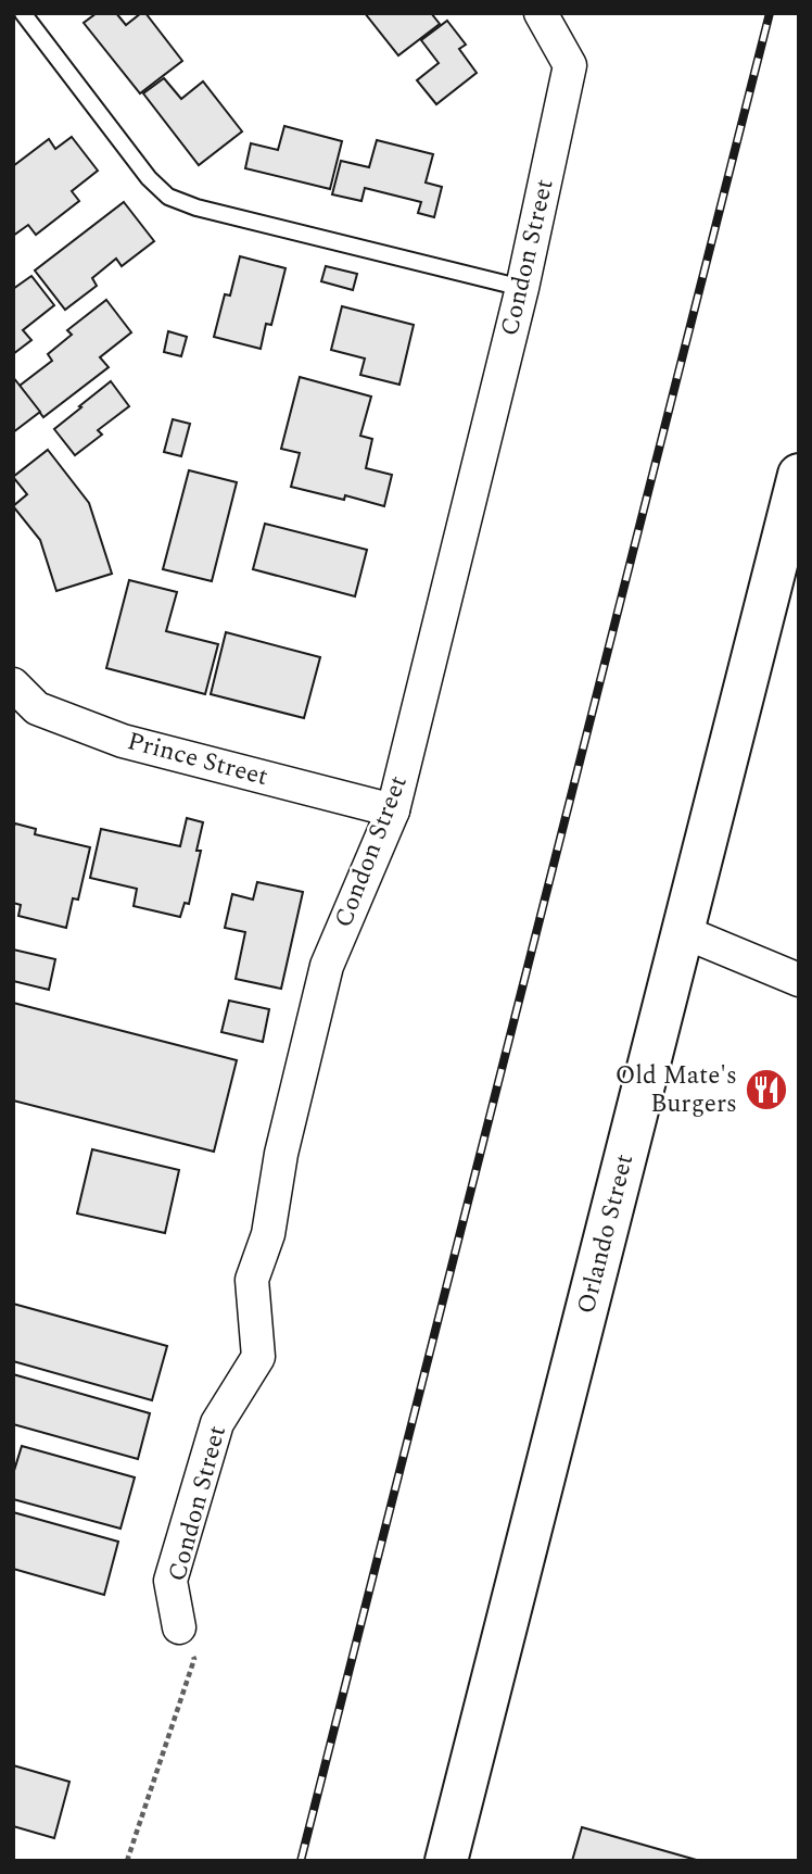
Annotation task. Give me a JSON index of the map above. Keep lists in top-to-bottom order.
{
  "streets": {
    "street": ["Condon Street", "Prince Street", "Orlando Street"]
  },
  "crossings": [
    ["Condon Street", "Prince Street"]
  ],
  "places": {
    "restaurant": ["Old Mate's Burgers"]
  }
}
